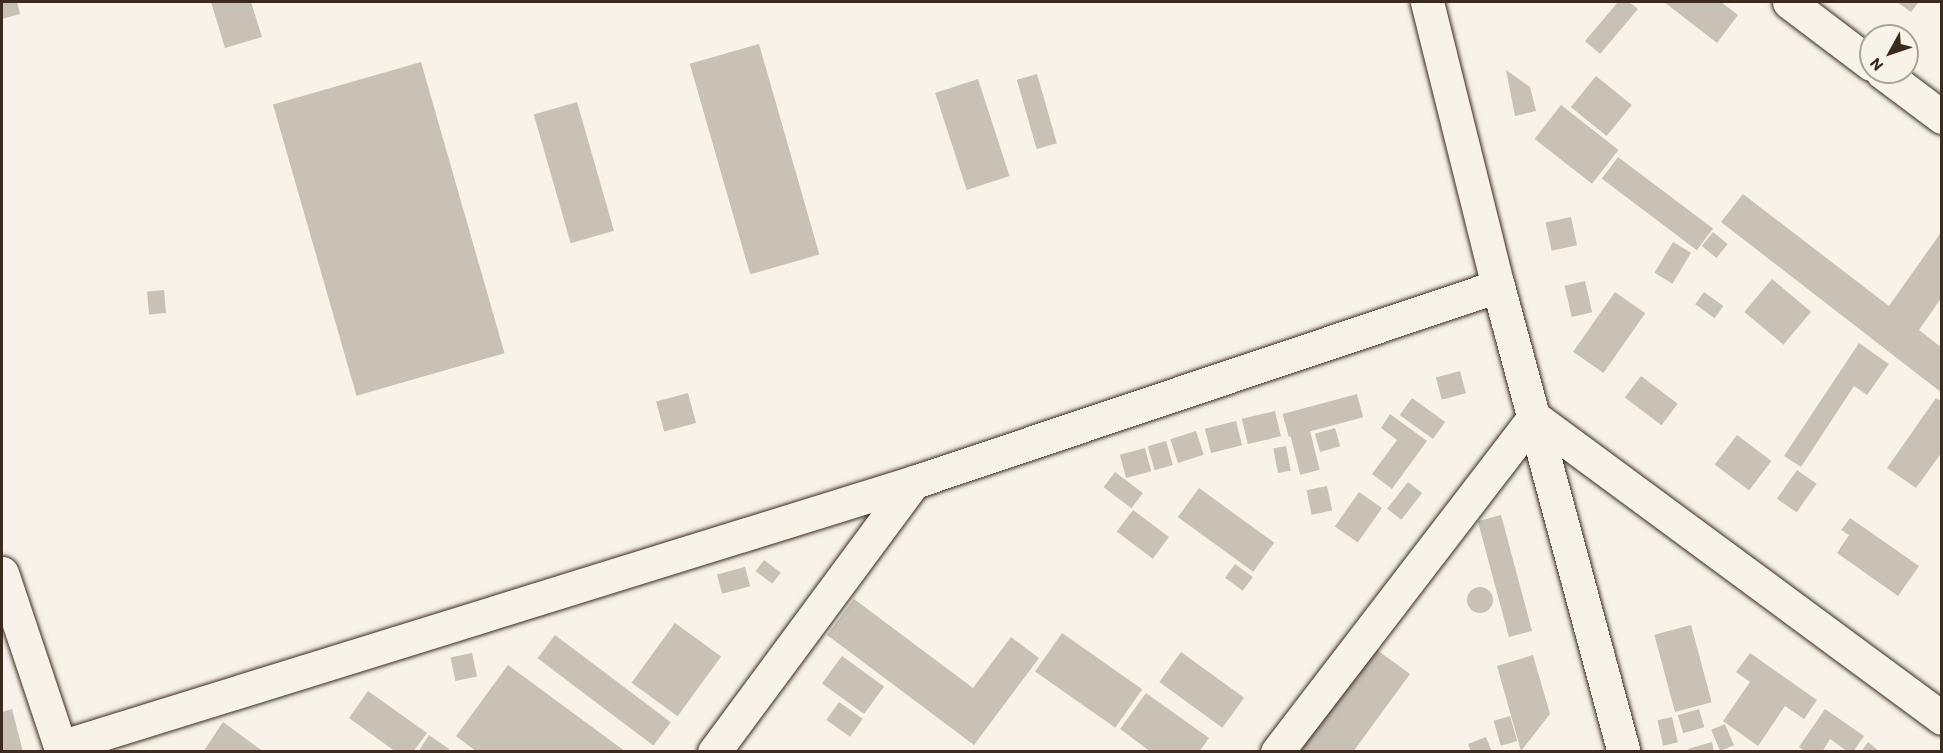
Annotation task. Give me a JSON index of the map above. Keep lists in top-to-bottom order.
{
  "north": "bottom left"
}
